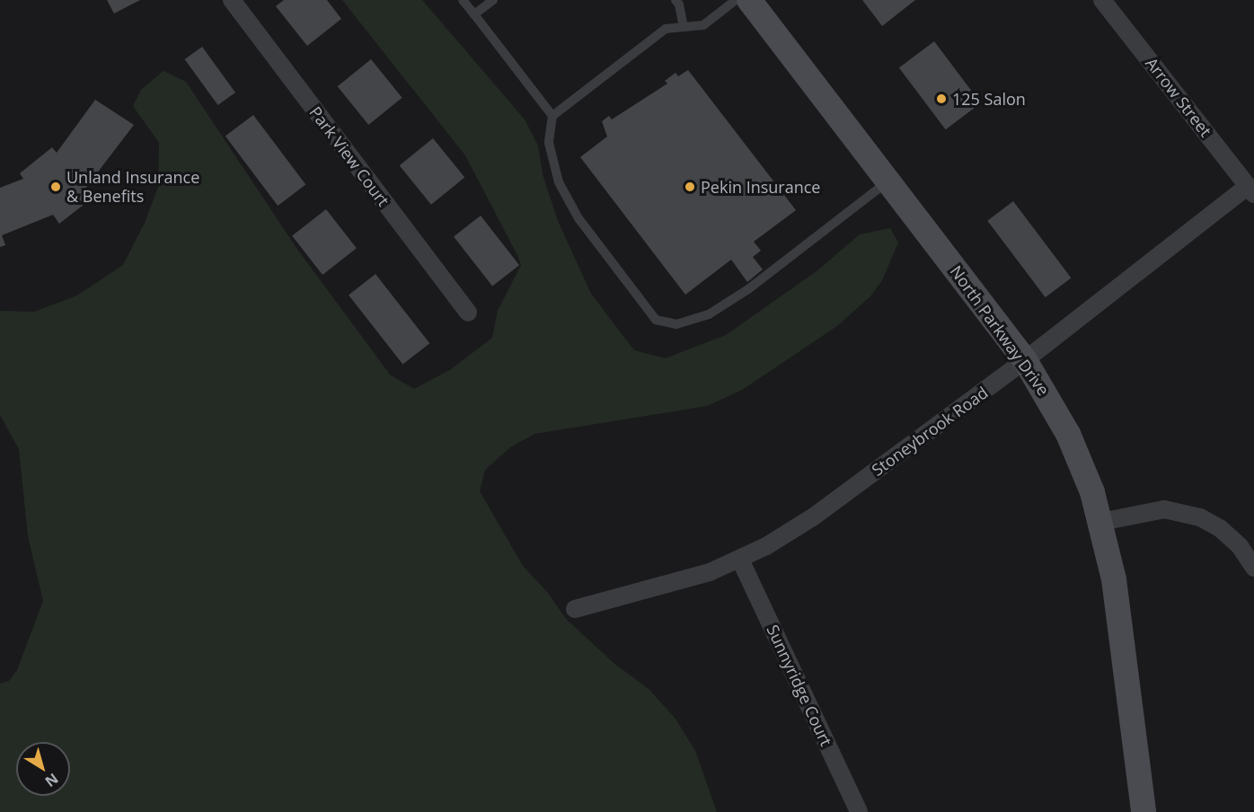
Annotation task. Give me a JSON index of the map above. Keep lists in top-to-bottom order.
{
  "streets": {
    "main road": ["North Parkway Drive"],
    "street": [
      "Arrow Street",
      "Park View Court",
      "Stoneybrook Road",
      "Sunnyridge Court"
    ]
  },
  "crossings": [
    ["Arrow Street", "Stoneybrook Road"],
    ["North Parkway Drive", "Stoneybrook Road"],
    ["Stoneybrook Road", "Sunnyridge Court"]
  ],
  "places": ["125 Salon", "Unland Insurance & Benefits", "Pekin Insurance"],
  "north": "bottom right"
}
